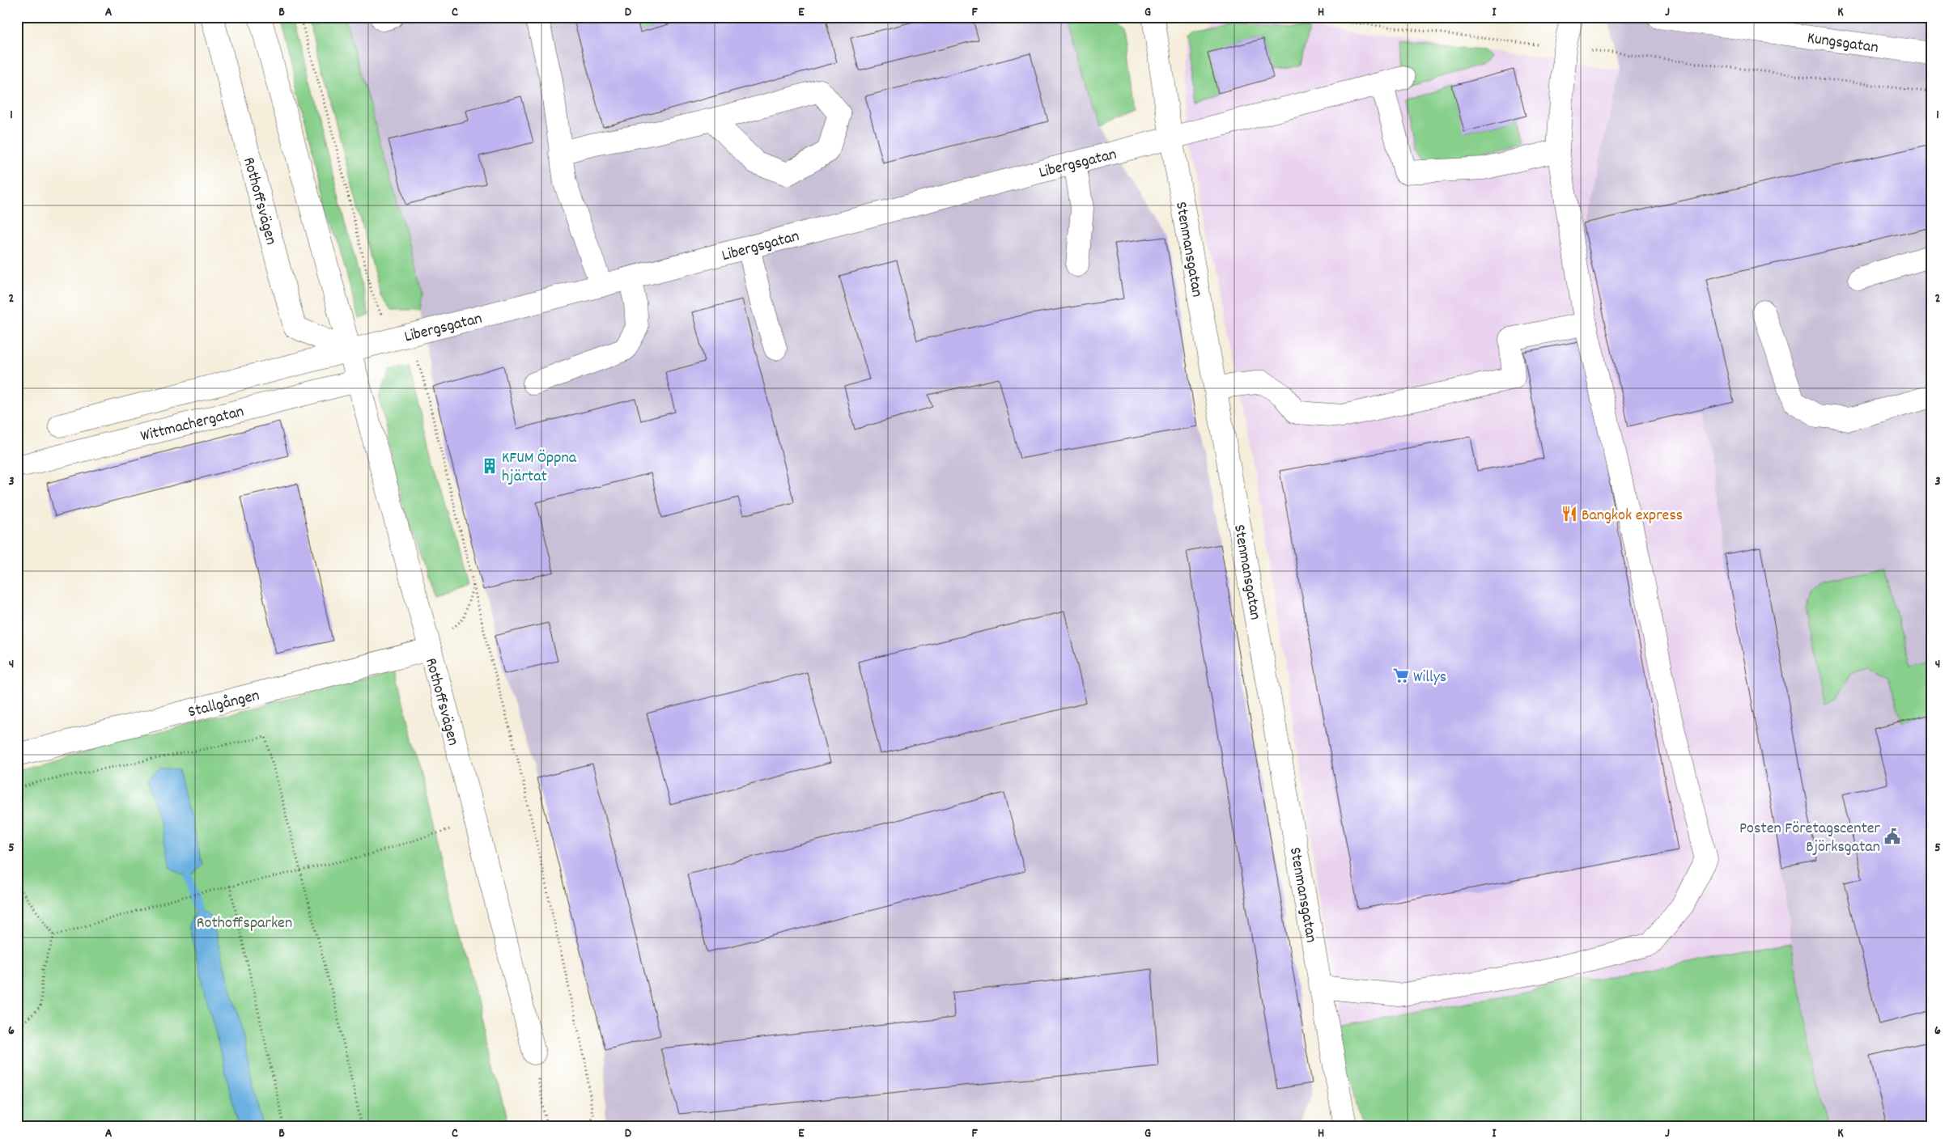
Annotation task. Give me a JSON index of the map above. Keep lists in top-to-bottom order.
{
  "streets": {
    "street": [
      "Kungsgatan",
      "Libergsgatan",
      "Rothoffsvägen",
      "Stenmansgatan",
      "Wittmachergatan",
      "Stallgången"
    ]
  },
  "crossings": [
    ["Libergsgatan", "Rothoffsvägen"],
    ["Libergsgatan", "Stenmansgatan"],
    ["Libergsgatan", "Wittmachergatan"],
    ["Rothoffsvägen", "Wittmachergatan"],
    ["Rothoffsvägen", "Stallgången"]
  ],
  "parks": ["Rothoffsparken"],
  "places": {
    "building": ["KFUM Öppna hjärtat"],
    "restaurant": ["Bangkok express"],
    "supermarket": ["Willys"],
    "public building": ["Posten Företagscenter Björksgatan"]
  },
  "grid": {
    "columns": [
      "A",
      "B",
      "C",
      "D",
      "E",
      "F",
      "G",
      "H",
      "I",
      "J",
      "K"
    ],
    "rows": [
      "1",
      "2",
      "3",
      "4",
      "5",
      "6"
    ]
  }
}
